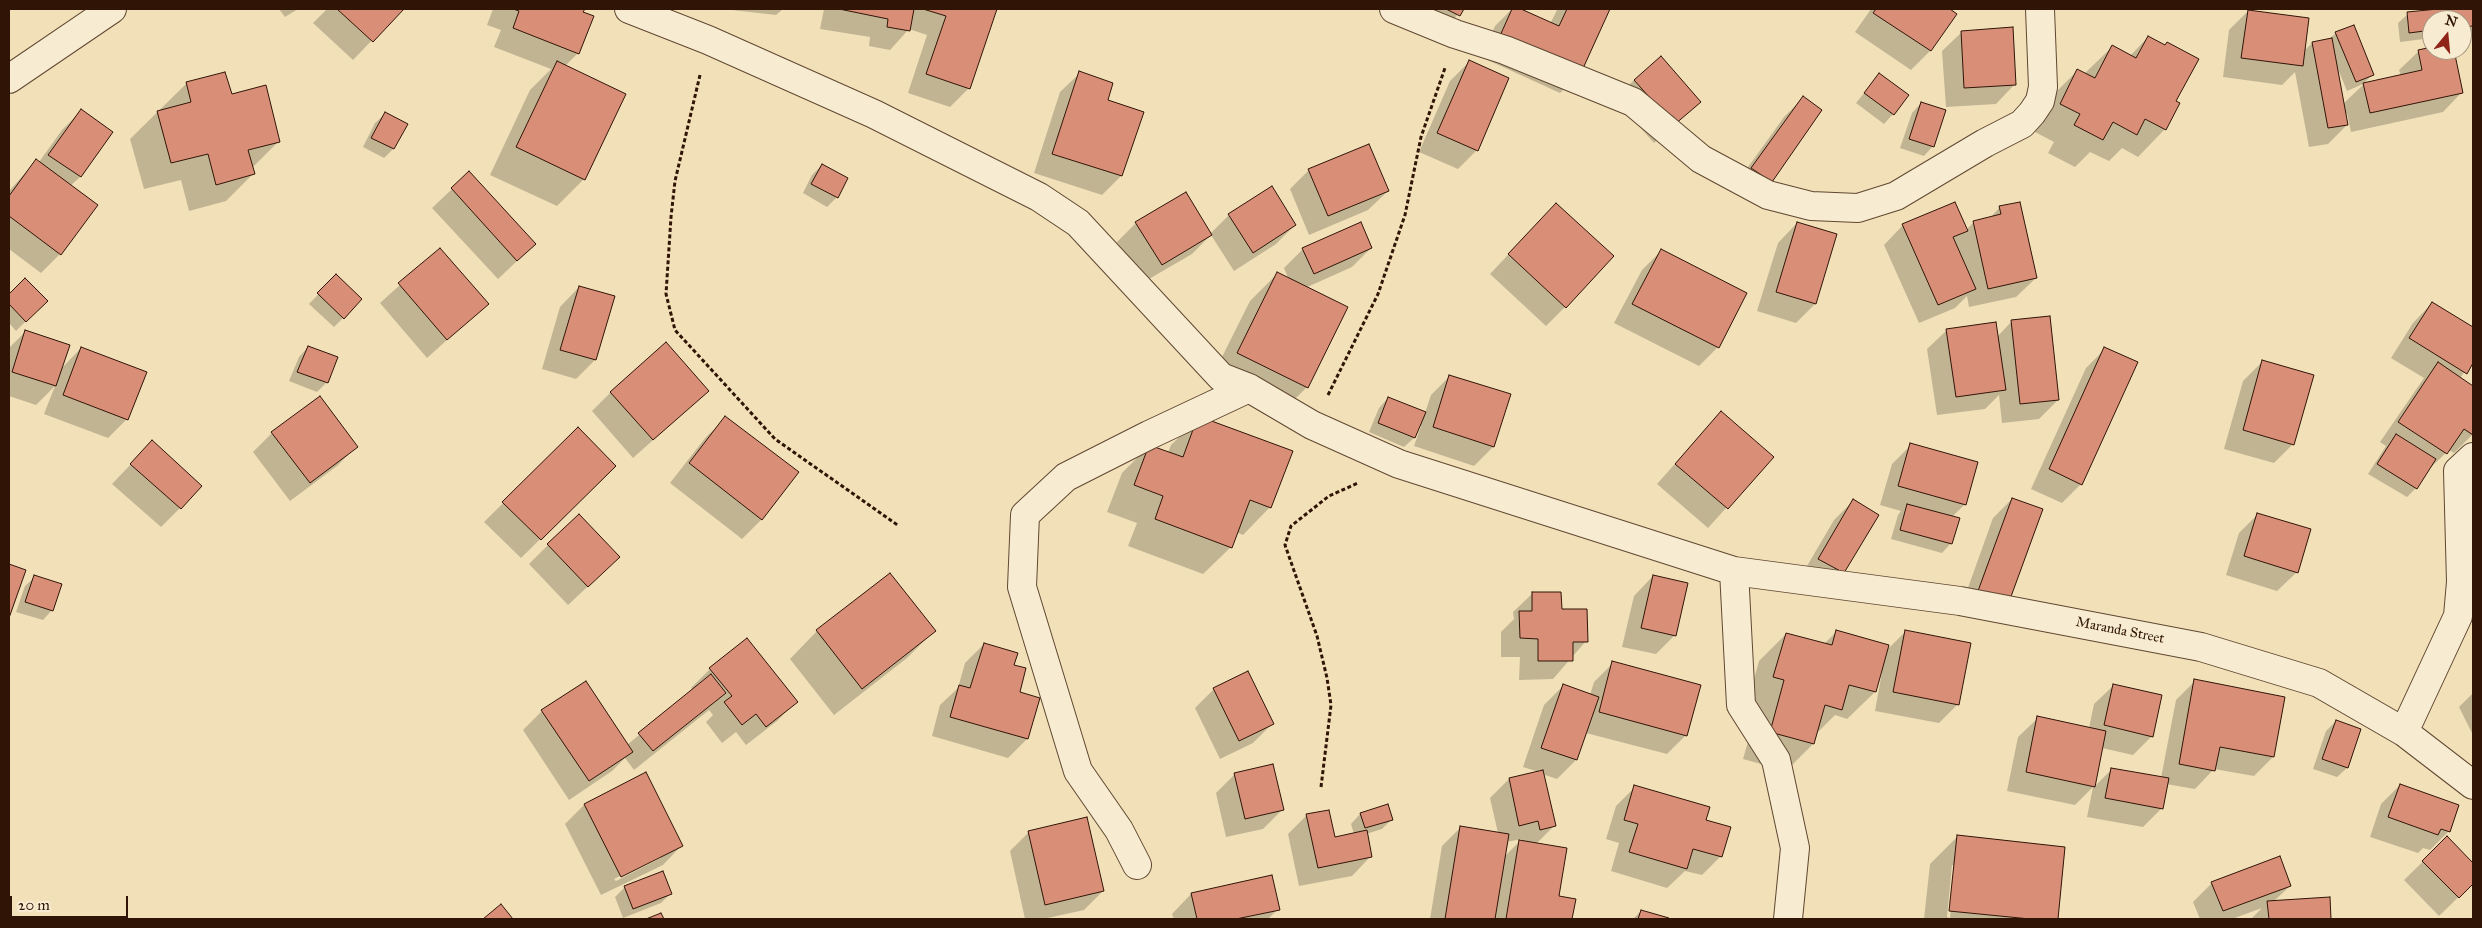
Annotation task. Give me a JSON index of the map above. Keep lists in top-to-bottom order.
{
  "streets": {
    "street": ["Maranda Street"]
  },
  "scale_bar": "20 m",
  "north": "top"
}
